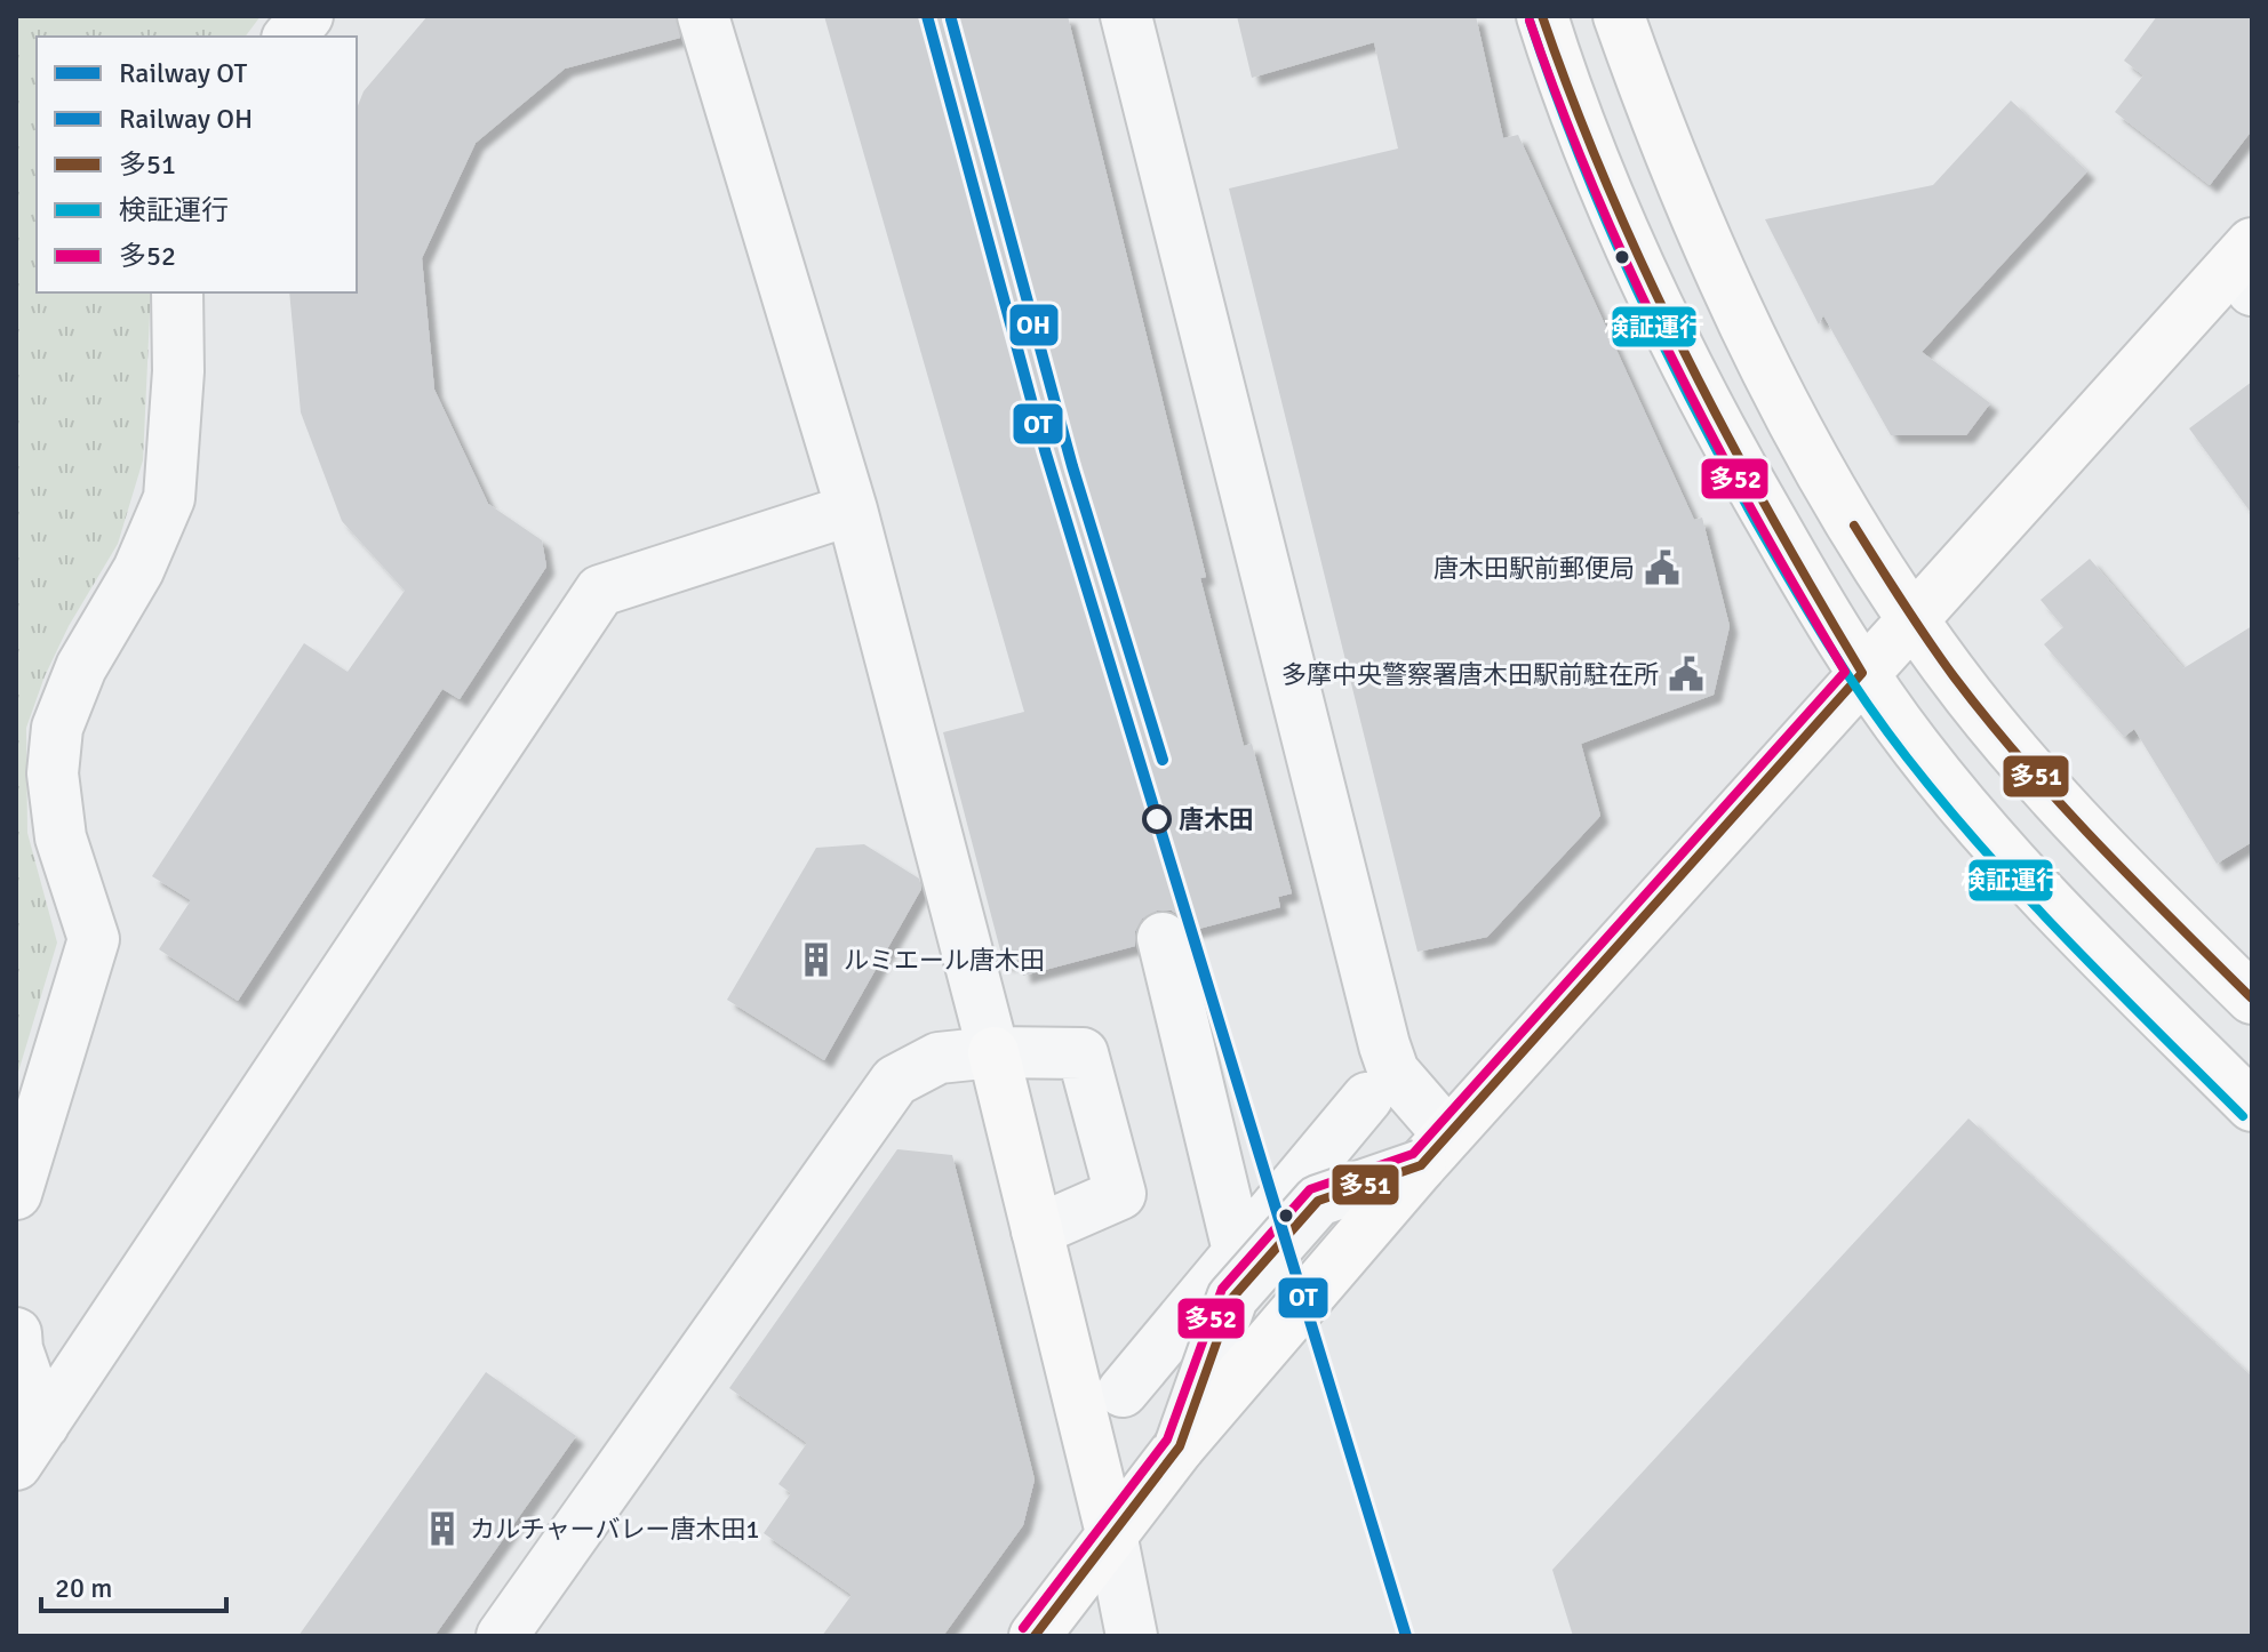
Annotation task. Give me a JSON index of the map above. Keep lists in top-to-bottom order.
{
  "places": {
    "public building": ["唐木田駅前郵便局", "多摩中央警察署唐木田駅前駐在所"],
    "other": ["唐木田"],
    "building": ["ルミエール唐木田", "カルチャーバレー唐木田1"]
  },
  "lines": [
    "rail line OT",
    "transit line 多51",
    "rail line OH",
    "transit line 検証運行",
    "transit line 多52"
  ],
  "legend": [
    "Railway OT",
    "Railway OH",
    "多51",
    "検証運行",
    "多52"
  ],
  "scale_bar": "20 m"
}
